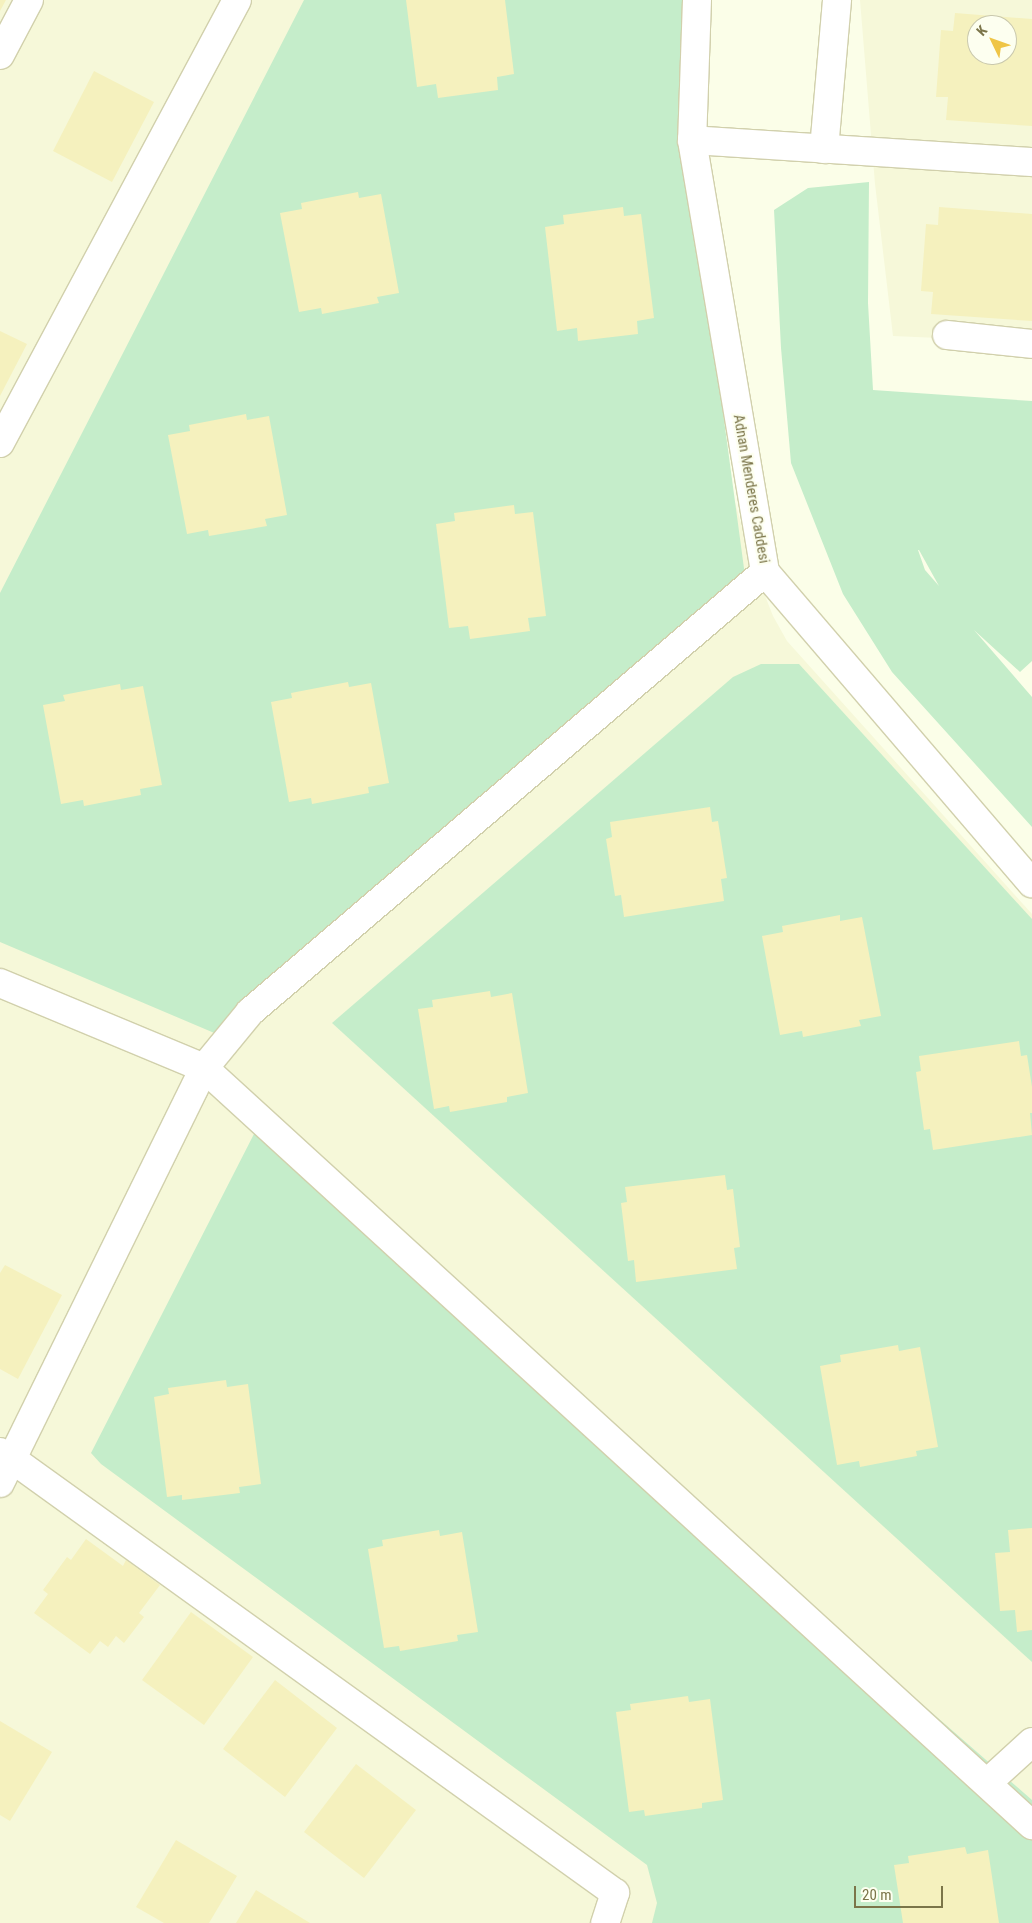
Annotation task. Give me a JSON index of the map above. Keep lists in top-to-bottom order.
{
  "streets": {
    "street": ["Adnan Menderes Caddesi"]
  },
  "scale_bar": "20 m",
  "north": "top left"
}
